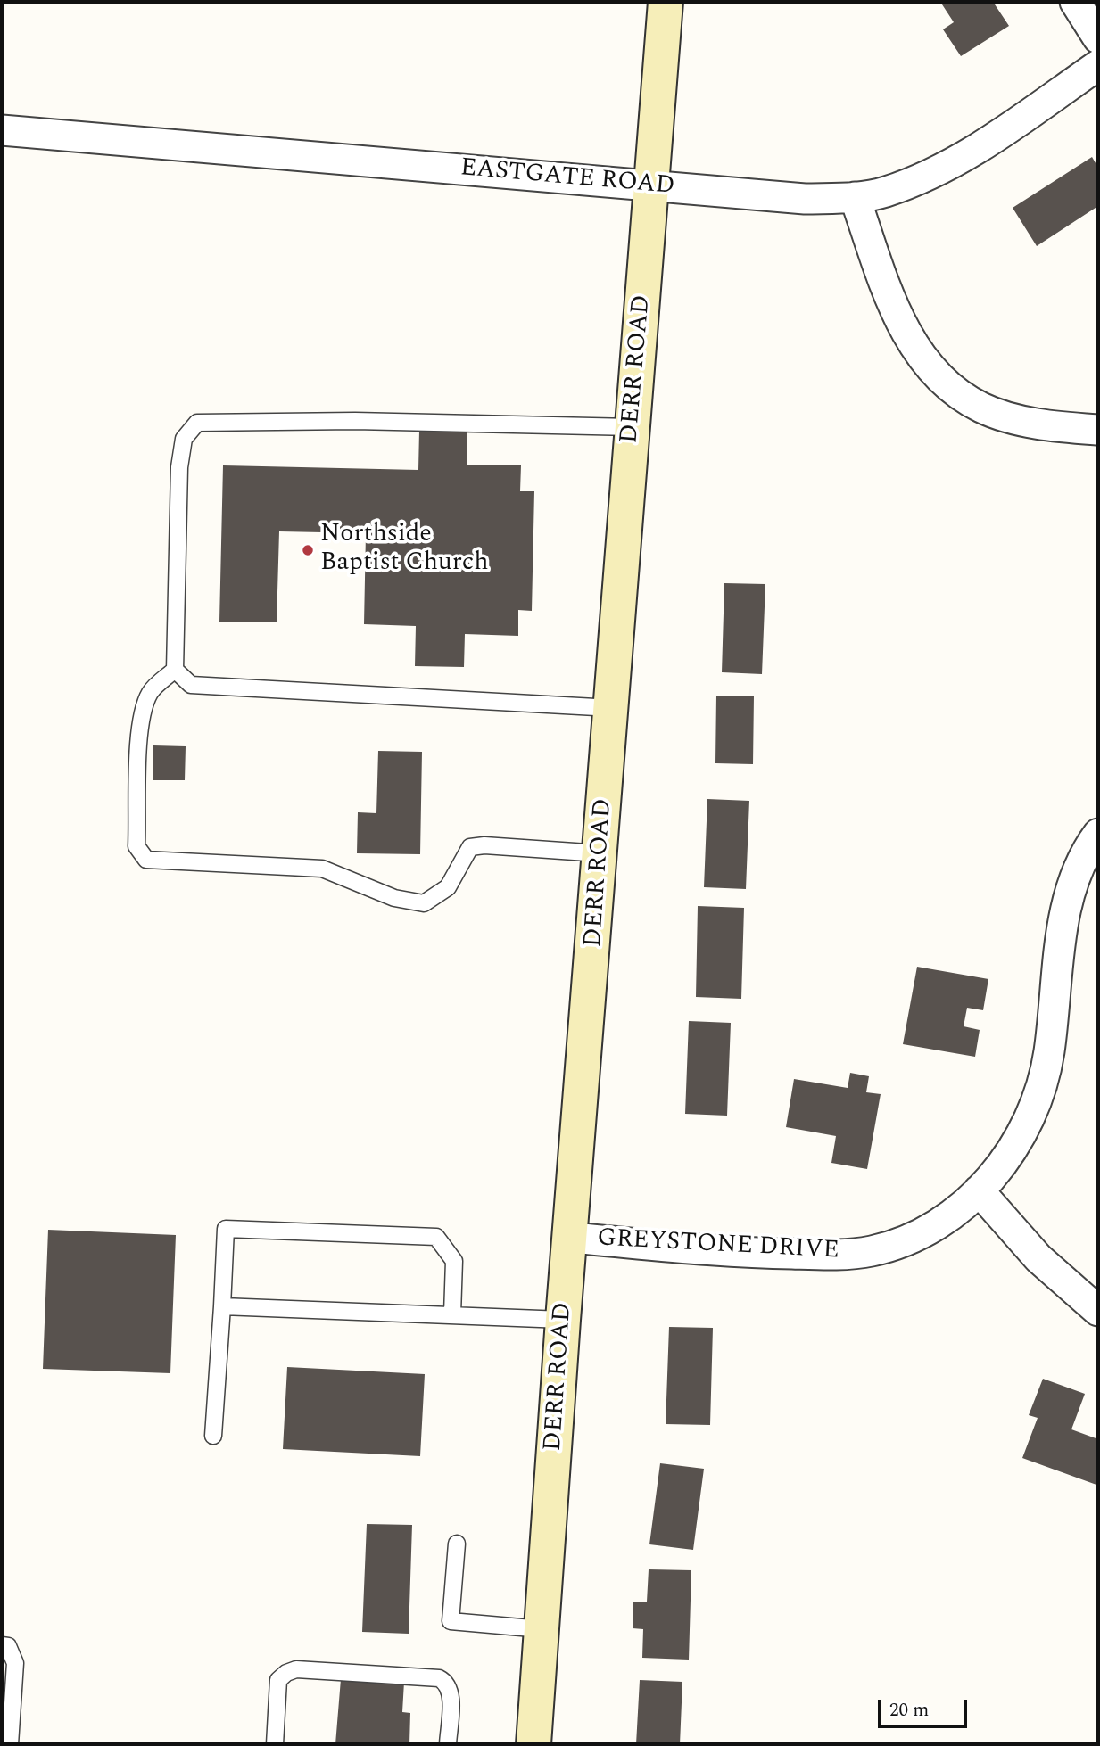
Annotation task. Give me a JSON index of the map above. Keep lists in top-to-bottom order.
{
  "streets": {
    "street": ["EASTGATE ROAD", "DERR ROAD", "GREYSTONE DRIVE"]
  },
  "crossings": [
    ["EASTGATE ROAD", "DERR ROAD"],
    ["DERR ROAD", "GREYSTONE DRIVE"]
  ],
  "places": ["Northside Baptist Church"],
  "scale_bar": "20 m"
}
